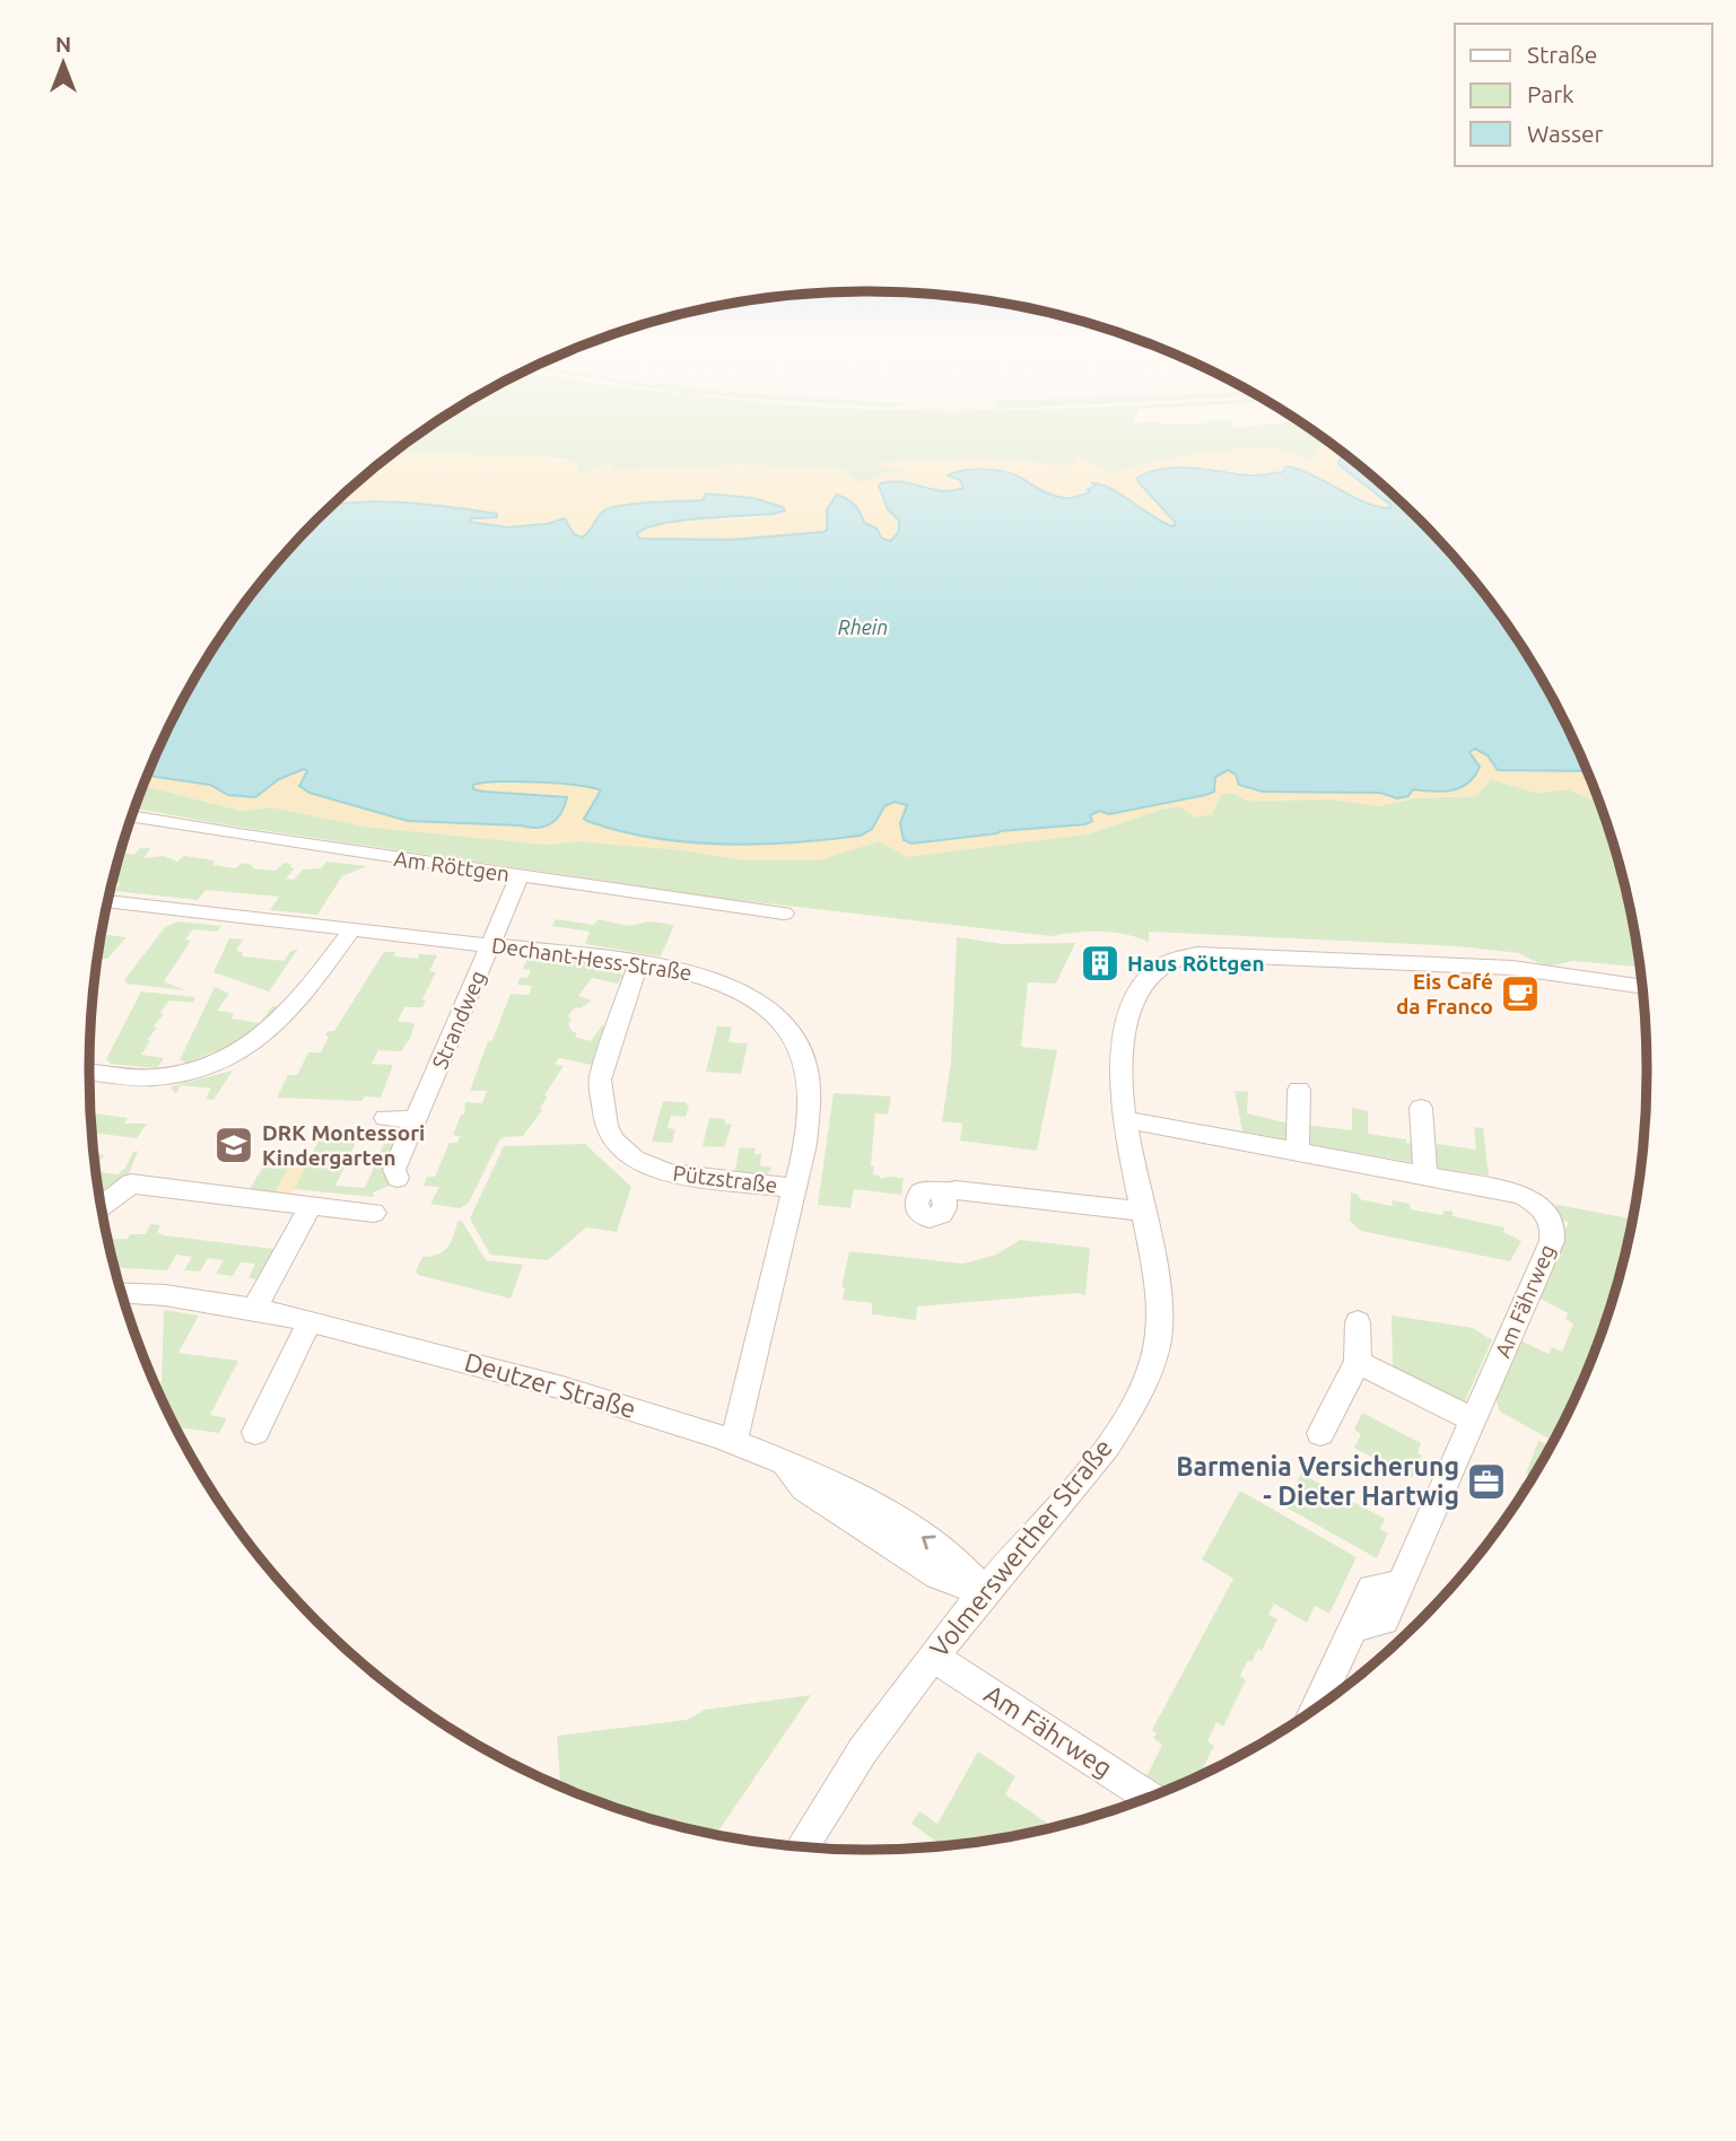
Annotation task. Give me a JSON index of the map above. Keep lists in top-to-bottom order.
{
  "streets": {
    "street": [
      "Am Röttgen",
      "Dechant-Hess-Straße",
      "Strandweg",
      "Pützstraße",
      "Am Fährweg",
      "Deutzer Straße",
      "Volmerswerther Straße"
    ]
  },
  "crossings": [
    ["Am Röttgen", "Strandweg"],
    ["Dechant-Hess-Straße", "Strandweg"],
    ["Dechant-Hess-Straße", "Pützstraße"],
    ["Dechant-Hess-Straße", "Deutzer Straße"],
    ["Am Fährweg", "Volmerswerther Straße"],
    ["Deutzer Straße", "Volmerswerther Straße"]
  ],
  "water": ["Rhein"],
  "places": {
    "building": ["Haus Röttgen"],
    "cafe": ["Eis Café da Franco"],
    "school or university": ["DRK Montessori Kindergarten"],
    "office": ["Barmenia Versicherung - Dieter Hartwig"]
  },
  "legend": ["Straße", "Park", "Wasser"],
  "north": "top"
}
